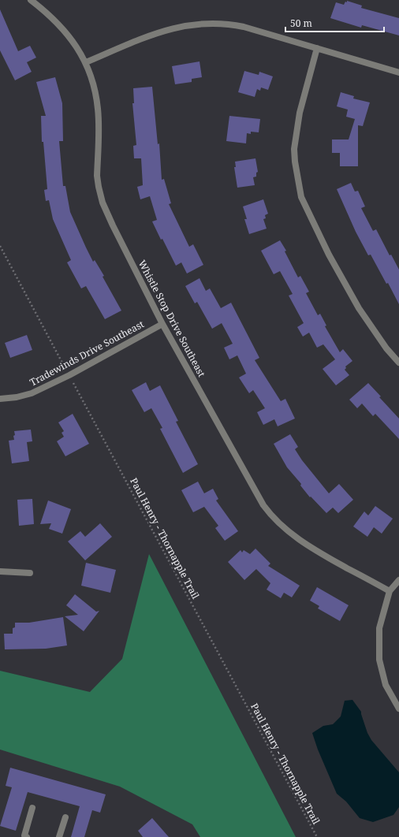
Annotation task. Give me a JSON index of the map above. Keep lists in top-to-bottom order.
{
  "streets": {
    "street": ["Whistle Stop Drive Southeast", "Tradewinds Drive Southeast"],
    "path": ["Paul Henry - Thornapple Trail"]
  },
  "crossings": [
    ["Whistle Stop Drive Southeast", "Tradewinds Drive Southeast"],
    ["Tradewinds Drive Southeast", "Paul Henry - Thornapple Trail"]
  ],
  "scale_bar": "50 m"
}
